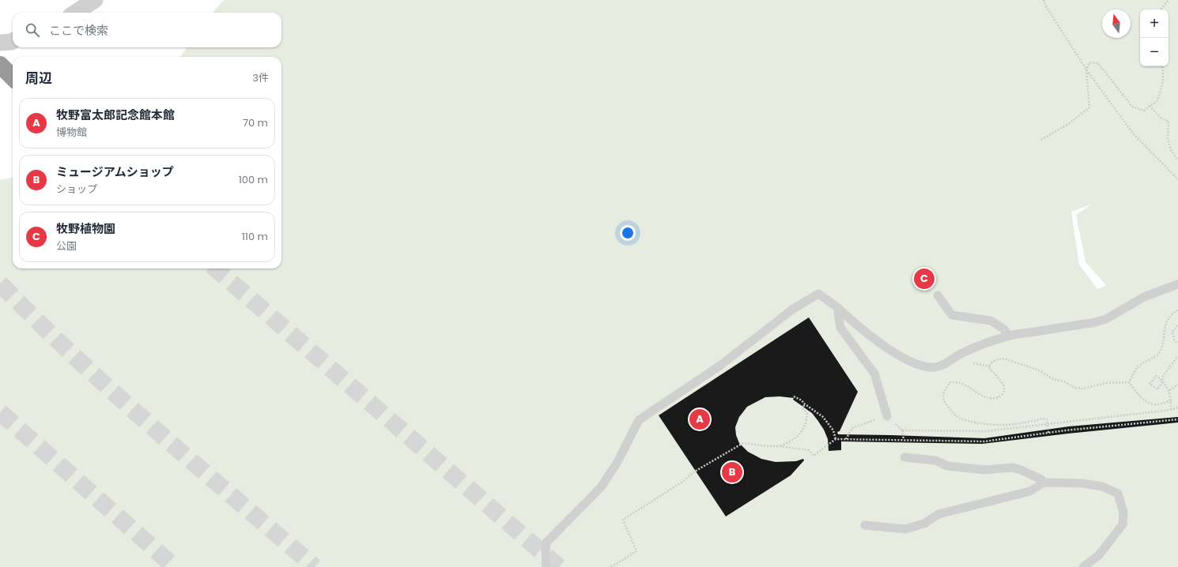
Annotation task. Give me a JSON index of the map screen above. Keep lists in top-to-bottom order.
{
  "north": "top",
  "page": {
    "map_buttons": ["+", "−"],
    "search": "ここで検索",
    "heading": ["周辺", "3件"],
    "list": [
      {
        "mark": "A",
        "name": "牧野富太郎記念館本館",
        "note": "博物館",
        "value": "70 m"
      },
      {
        "mark": "B",
        "name": "ミュージアムショップ",
        "note": "ショップ",
        "value": "100 m"
      },
      {
        "mark": "C",
        "name": "牧野植物園",
        "note": "公園",
        "value": "110 m"
      }
    ],
    "pins": ["C", "A", "B"]
  }
}
